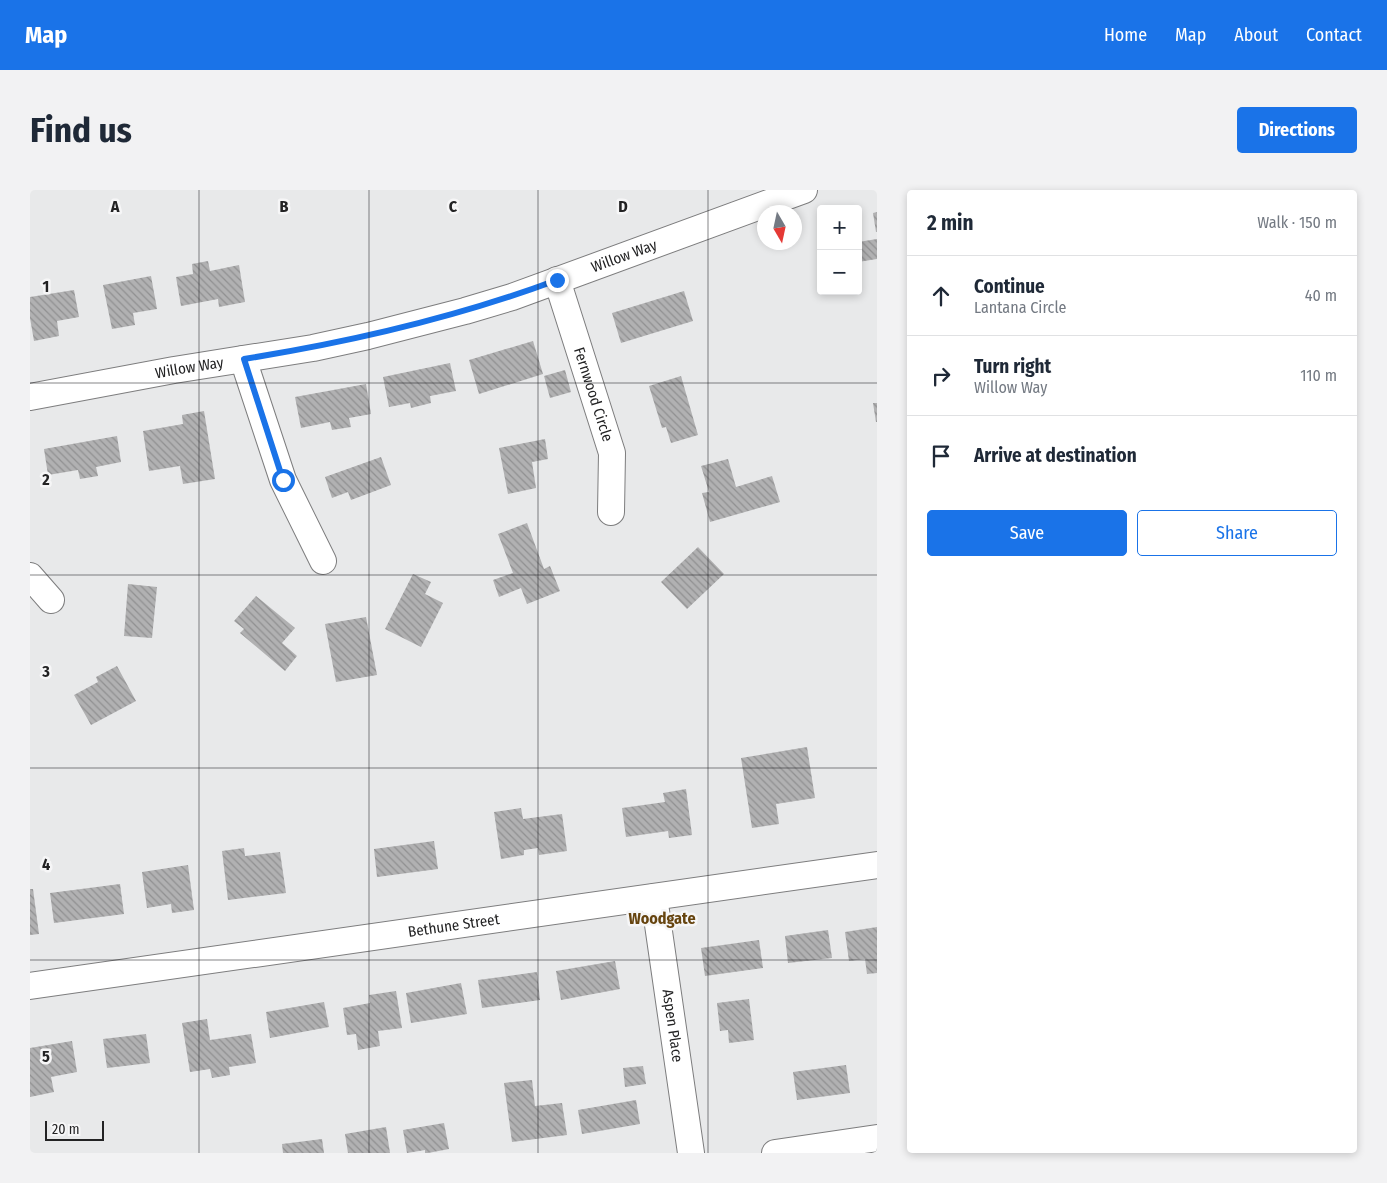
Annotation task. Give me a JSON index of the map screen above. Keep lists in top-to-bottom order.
{
  "streets": {
    "street": [
      "Willow Way",
      "Fernwood Circle",
      "Bethune Street",
      "Aspen Place"
    ]
  },
  "crossings": [
    ["Willow Way", "Fernwood Circle"],
    ["Bethune Street", "Aspen Place"]
  ],
  "districts": ["Woodgate"],
  "scale_bar": "20 m",
  "north": "bottom",
  "page": {
    "header": "Map",
    "nav": [
      "Home",
      "Map",
      "About",
      "Contact"
    ],
    "buttons": [
      "Directions",
      ["Save", "Share"]
    ],
    "title": "Find us",
    "heading": ["2 min", "Walk · 150 m"],
    "map_buttons": ["+", "−"],
    "list": [
      ["Continue", "Lantana Circle", "40 m"],
      ["Turn right", "Willow Way", "110 m"],
      "Arrive at destination"
    ],
    "scale": "20 m"
  },
  "grid": {
    "columns": [
      "A",
      "B",
      "C",
      "D"
    ],
    "rows": [
      "1",
      "2",
      "3",
      "4",
      "5"
    ]
  }
}
